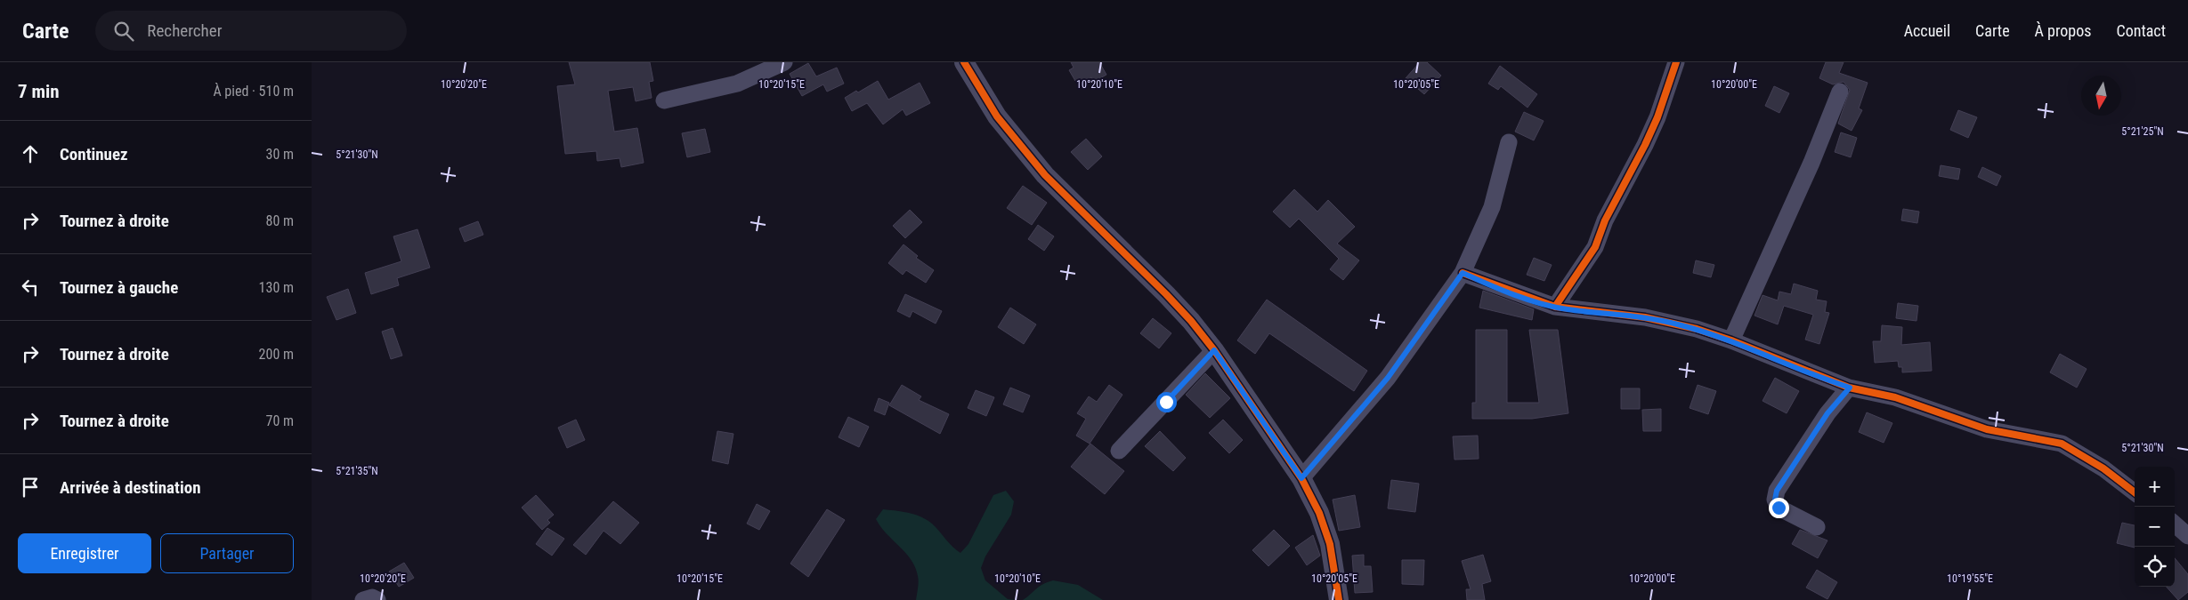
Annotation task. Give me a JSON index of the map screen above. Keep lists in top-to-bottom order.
{
  "north": "bottom",
  "page": {
    "header": "Carte",
    "search": "Rechercher",
    "nav": [
      "Accueil",
      "Carte",
      "À propos",
      "Contact"
    ],
    "heading": ["7 min", "À pied · 510 m"],
    "list": [
      ["Continuez", "30 m"],
      ["Tournez à droite", "80 m"],
      ["Tournez à gauche", "130 m"],
      ["Tournez à droite", "200 m"],
      ["Tournez à droite", "70 m"],
      "Arrivée à destination"
    ],
    "map_buttons": ["+", "−"],
    "buttons": ["Enregistrer", "Partager"]
  },
  "coordinates": [
    "10°20'20\"E",
    "10°20'15\"E",
    "10°20'10\"E",
    "10°20'05\"E",
    "10°20'00\"E",
    "5°21'25\"N",
    "5°21'30\"N",
    "5°21'35\"N",
    "10°19'55\"E"
  ]
}
